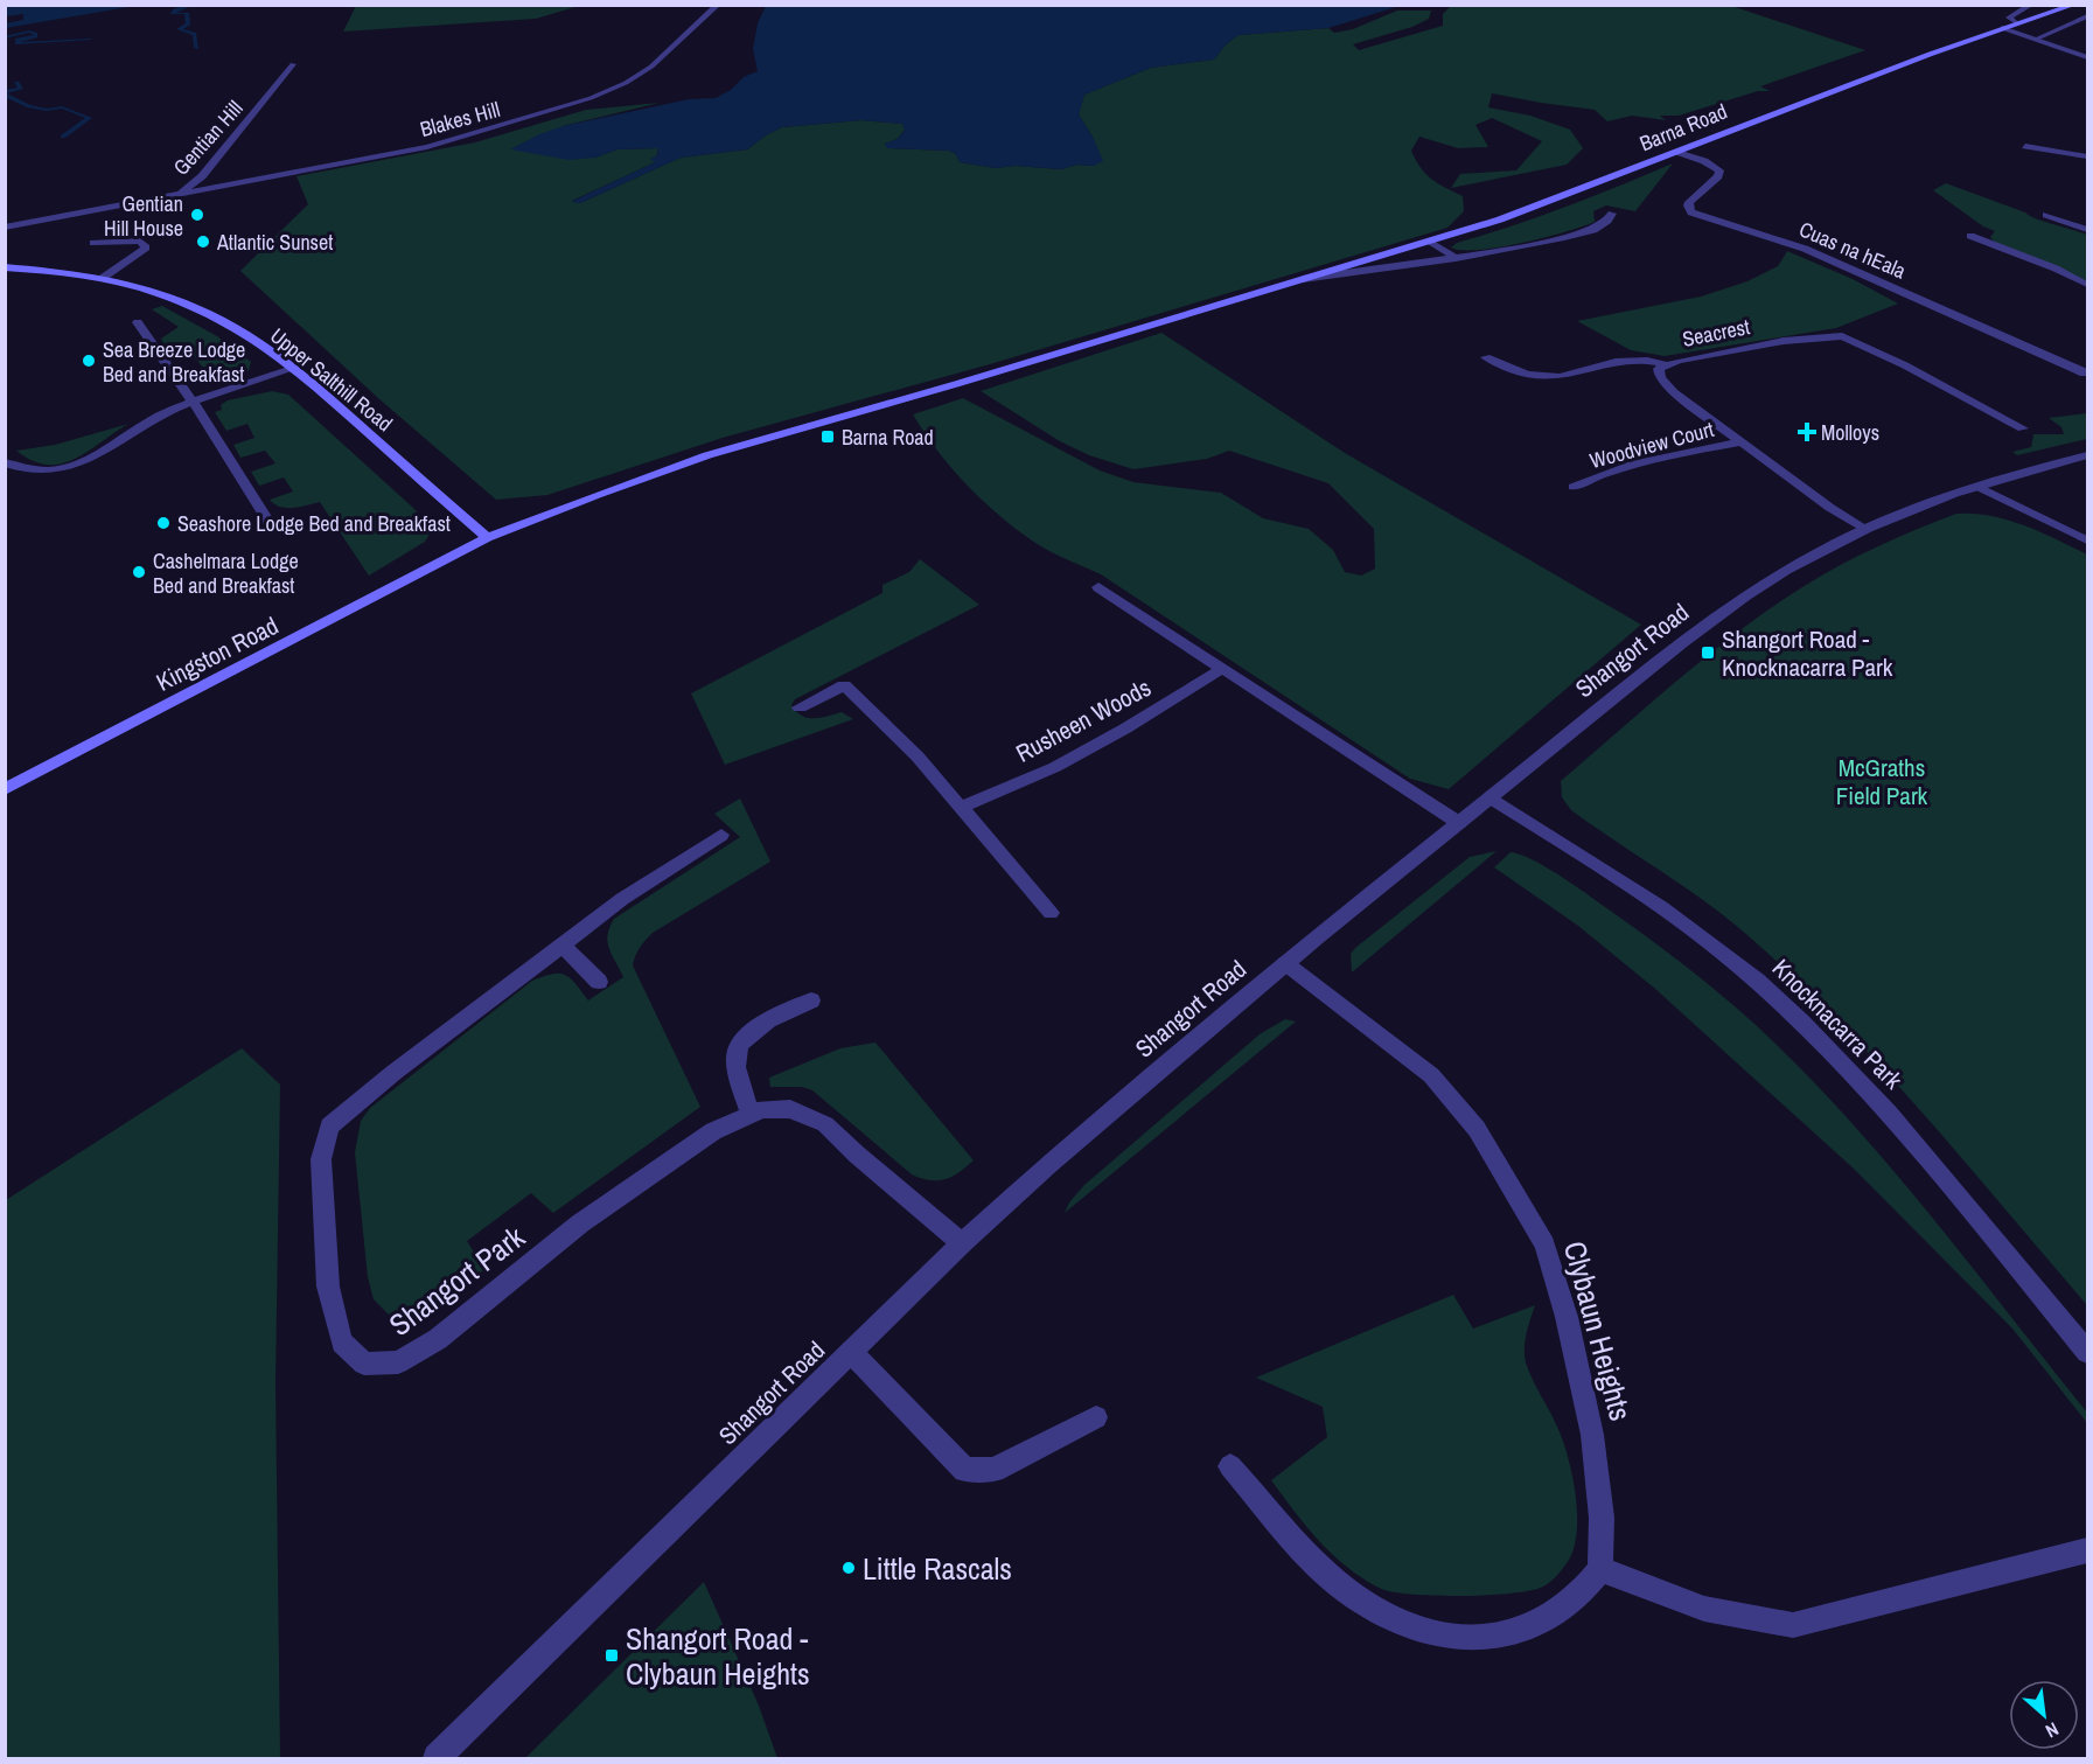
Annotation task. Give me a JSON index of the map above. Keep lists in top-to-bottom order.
{
  "streets": {
    "main road": ["Barna Road", "Upper Salthill Road", "Kingston Road"],
    "street": [
      "Blakes Hill",
      "Gentian Hill",
      "Cuas na hEala",
      "Seacrest",
      "Woodview Court",
      "Shangort Road",
      "Rusheen Woods",
      "Knocknacarra Park",
      "Shangort Park",
      "Clybaun Heights"
    ]
  },
  "crossings": [
    ["Blakes Hill", "Gentian Hill"],
    ["Barna Road", "Cuas na hEala"],
    ["Barna Road", "Upper Salthill Road"],
    ["Barna Road", "Kingston Road"],
    ["Seacrest", "Woodview Court"],
    ["Seacrest", "Shangort Road"],
    ["Upper Salthill Road", "Kingston Road"],
    ["Shangort Road", "Knocknacarra Park"],
    ["Shangort Road", "Shangort Park"],
    ["Shangort Road", "Clybaun Heights"]
  ],
  "parks": ["McGraths Field Park"],
  "places": {
    "other": [
      "Gentian Hill House",
      "Atlantic Sunset",
      "Sea Breeze Lodge Bed and Breakfast",
      "Seashore Lodge Bed and Breakfast",
      "Cashelmara Lodge Bed and Breakfast",
      "Little Rascals"
    ],
    "health": ["Molloys"],
    "transit": ["Barna Road", "Shangort Road - Knocknacarra Park", "Shangort Road - Clybaun Heights"]
  },
  "north": "bottom right"
}
